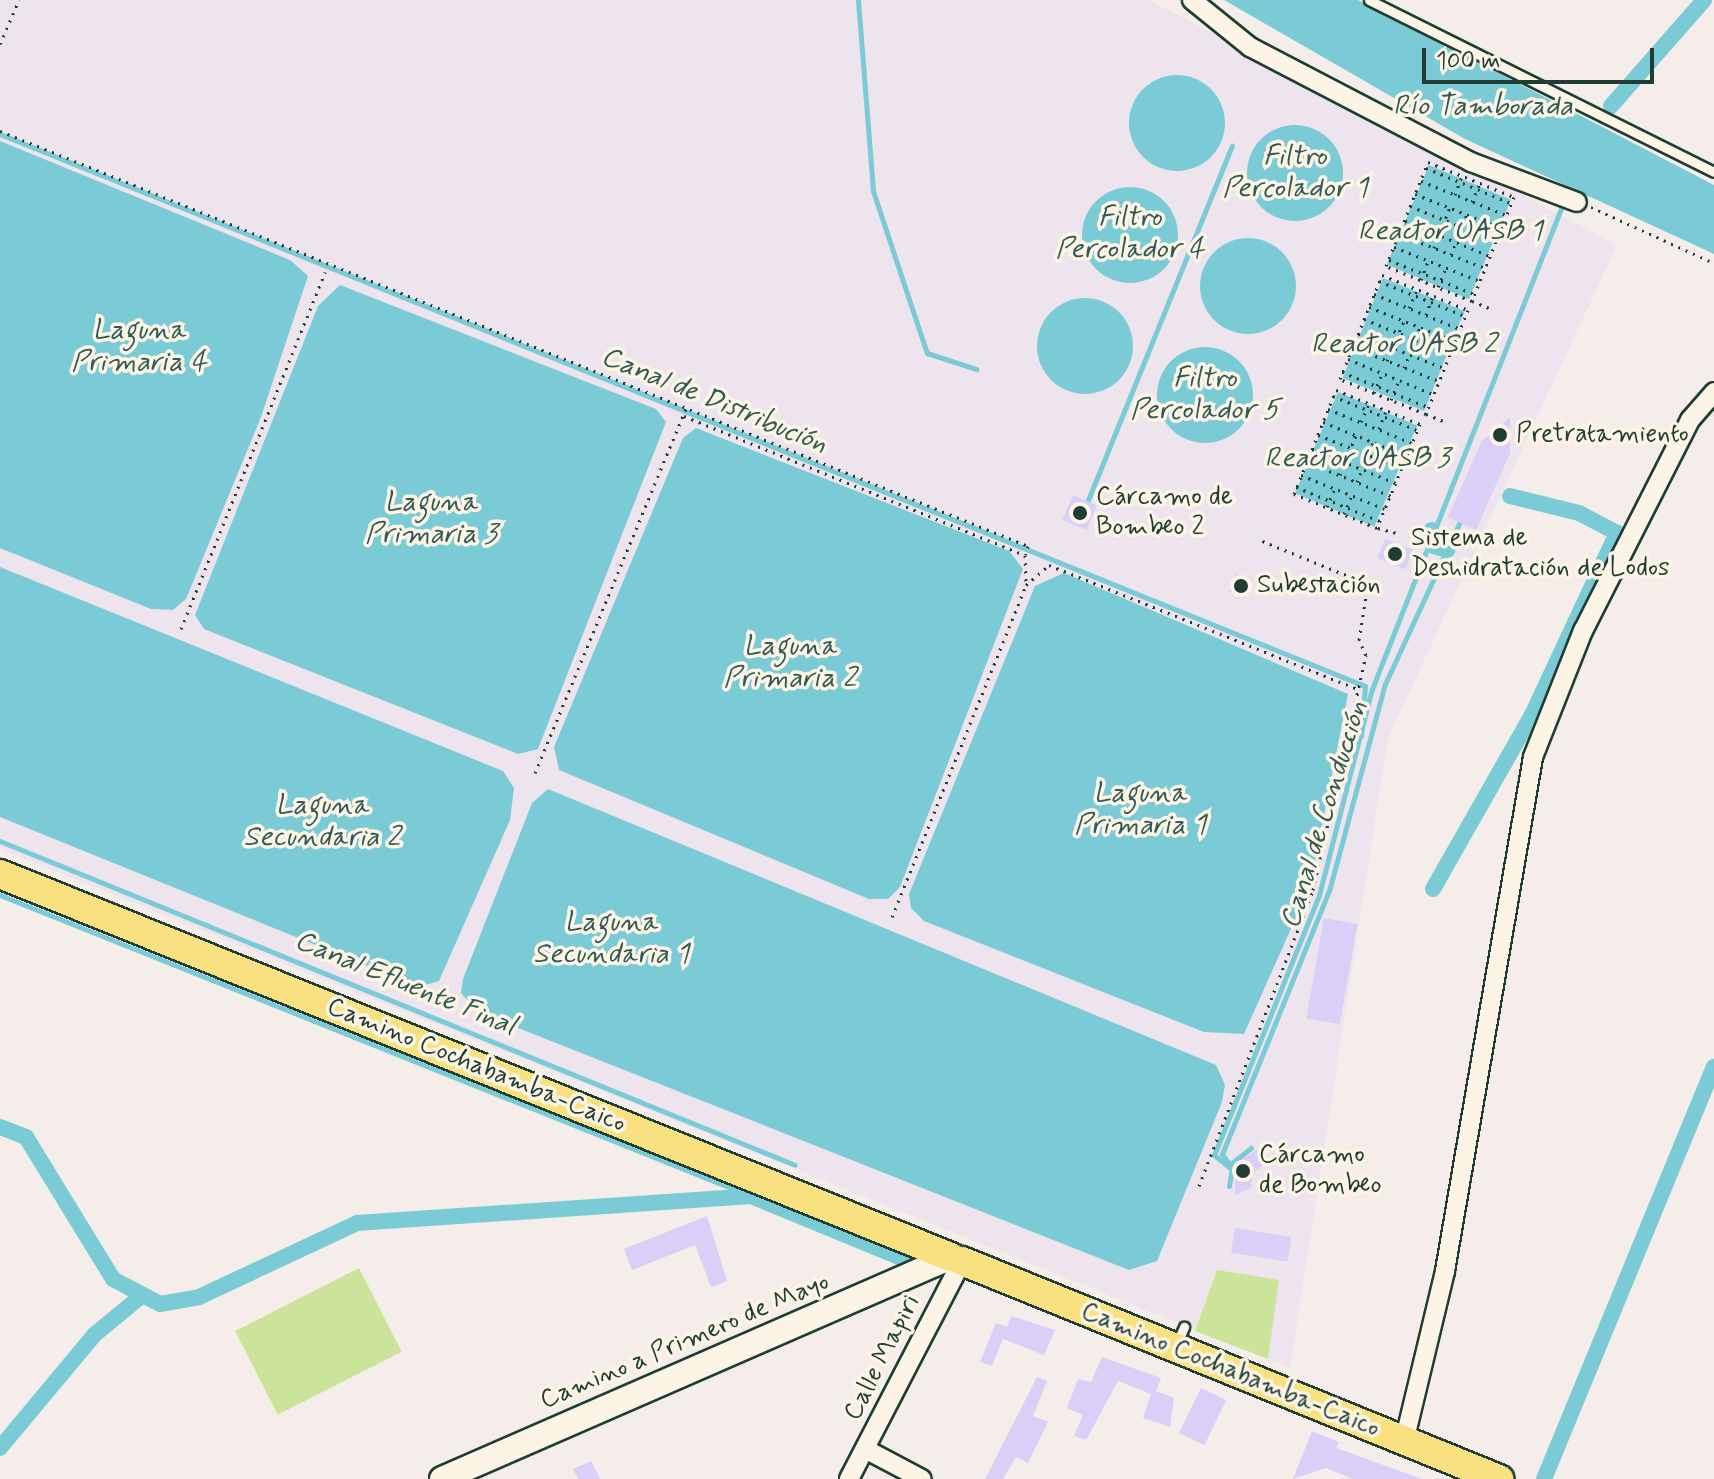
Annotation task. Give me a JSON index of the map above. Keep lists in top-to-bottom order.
{
  "streets": {
    "main road": ["Camino Cochabamba-Caico", "Camino a Primero de Mayo"],
    "street": ["Calle Mapiri"]
  },
  "crossings": [
    ["Camino Cochabamba-Caico", "Camino a Primero de Mayo"],
    ["Camino Cochabamba-Caico", "Calle Mapiri"],
    ["Camino a Primero de Mayo", "Calle Mapiri"]
  ],
  "water": [
    "Río Tamborada",
    "Filtro Percolador 1",
    "Filtro Percolador 4",
    "Reactor UASB 1",
    "Laguna Primaria 4",
    "Reactor UASB 2",
    "Filtro Percolador 5",
    "Canal de Distribución",
    "Reactor UASB 3",
    "Laguna Primaria 3",
    "Laguna Primaria 2",
    "Laguna Primaria 1",
    "Laguna Secundaria 2",
    "Canal de Conducción",
    "Laguna Secundaria 1",
    "Canal Efluente Final"
  ],
  "places": [
    "Pretratamiento",
    "Cárcamo de Bombeo 2",
    "Sistema de Deshidratación de Lodos",
    "Subestación",
    "Cárcamo de Bombeo"
  ],
  "scale_bar": "100 m"
}
